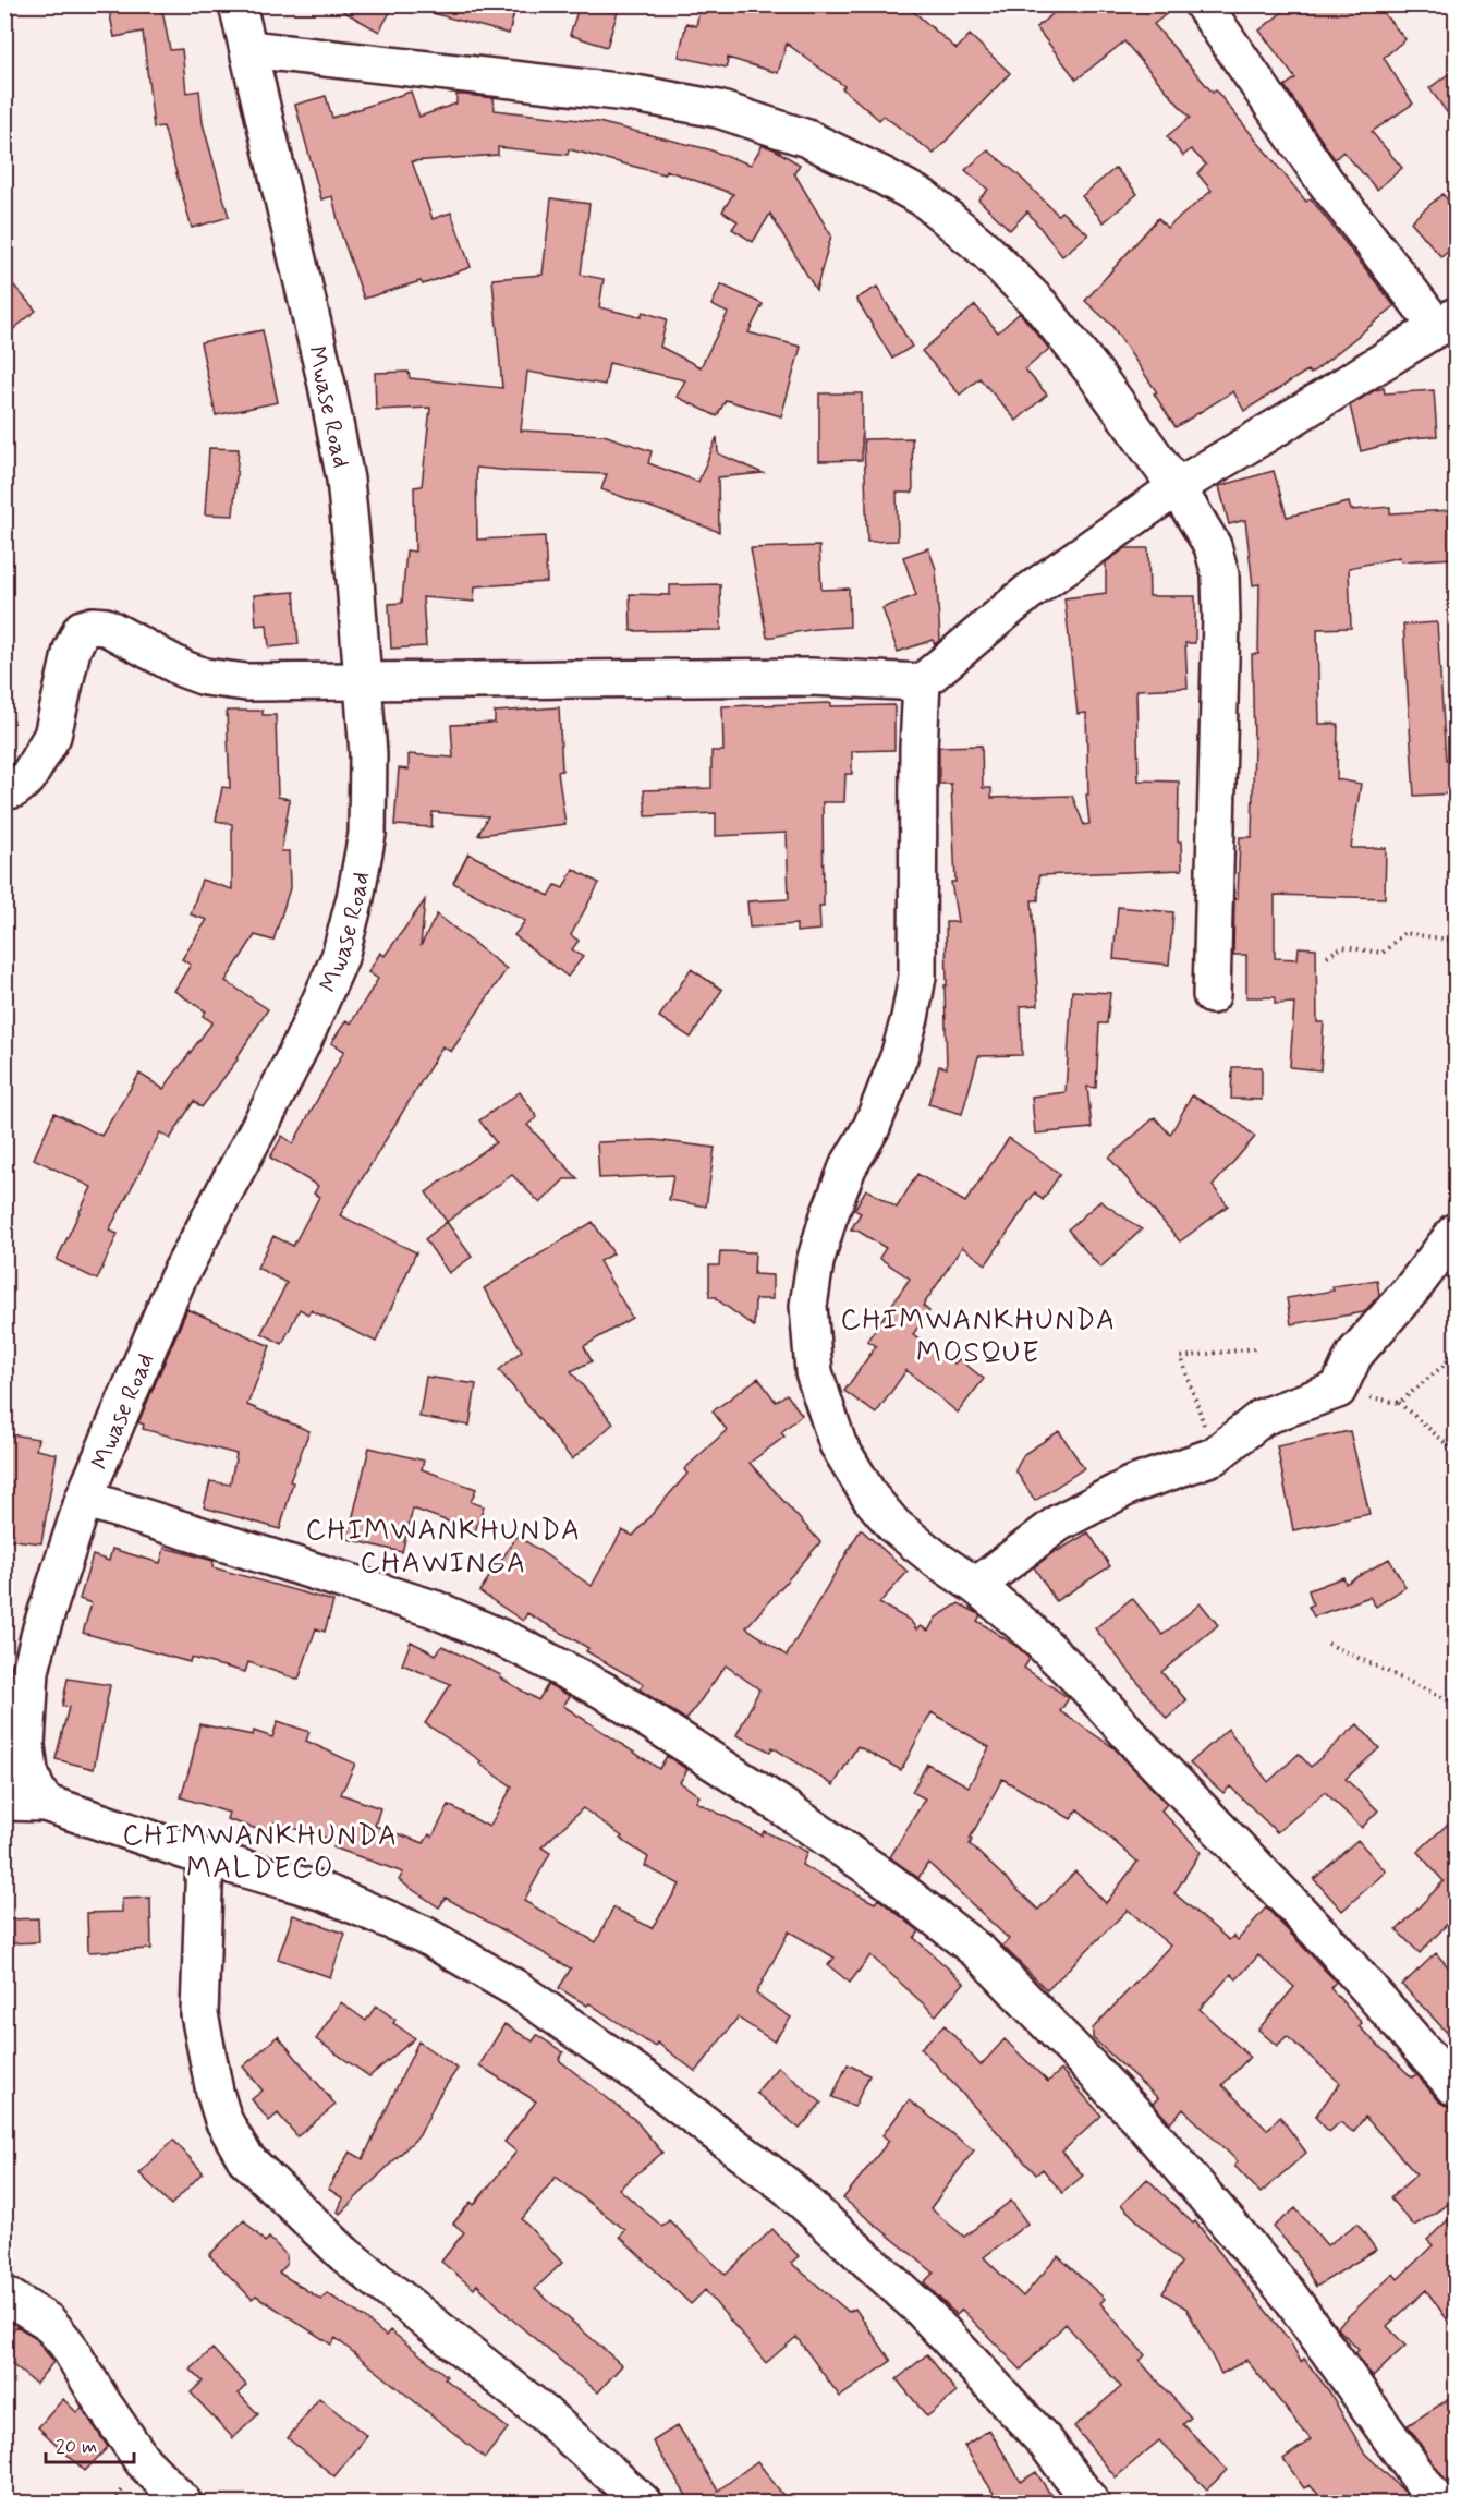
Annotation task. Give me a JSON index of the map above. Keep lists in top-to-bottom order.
{
  "streets": {
    "street": ["Mwase Road"]
  },
  "districts": ["CHIMWANKHUNDA MOSQUE", "CHIMWANKHUNDA CHAWINGA", "CHIMWANKHUNDA MALDECO"],
  "scale_bar": "20 m"
}
